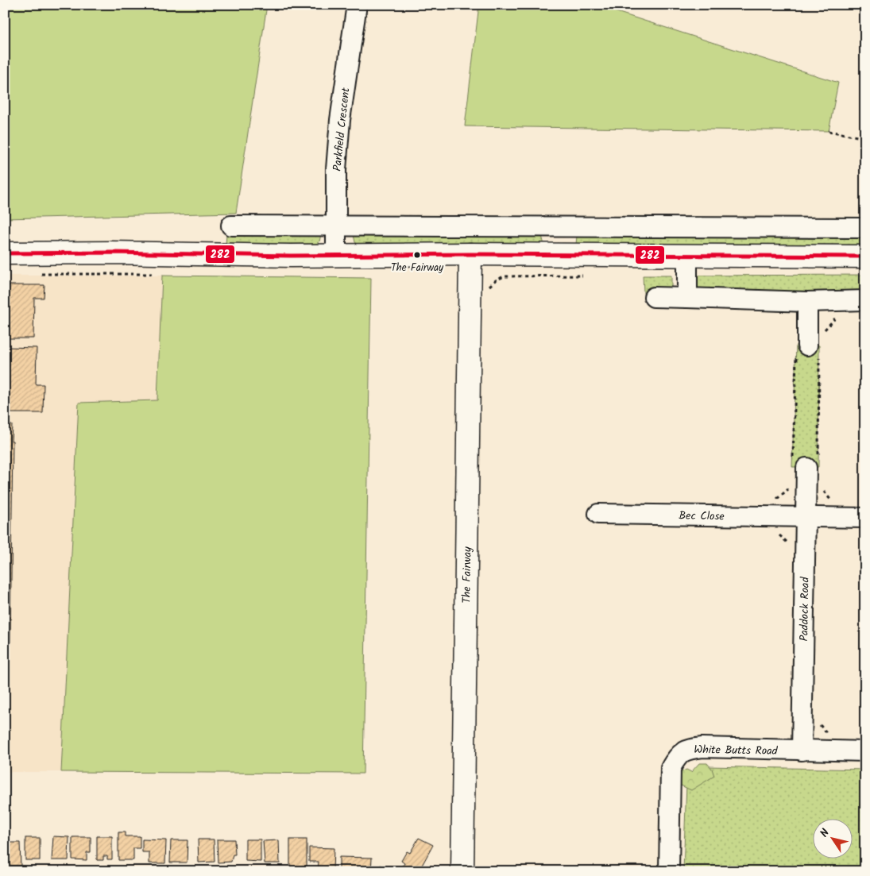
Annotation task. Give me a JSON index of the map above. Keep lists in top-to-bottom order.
{
  "streets": {
    "street": [
      "Parkfield Crescent",
      "Bec Close",
      "The Fairway",
      "Paddock Road",
      "White Butts Road"
    ]
  },
  "crossings": [
    ["Bec Close", "Paddock Road"],
    ["Paddock Road", "White Butts Road"]
  ],
  "places": ["The Fairway"],
  "lines": ["transit line 282"],
  "north": "top left"
}
